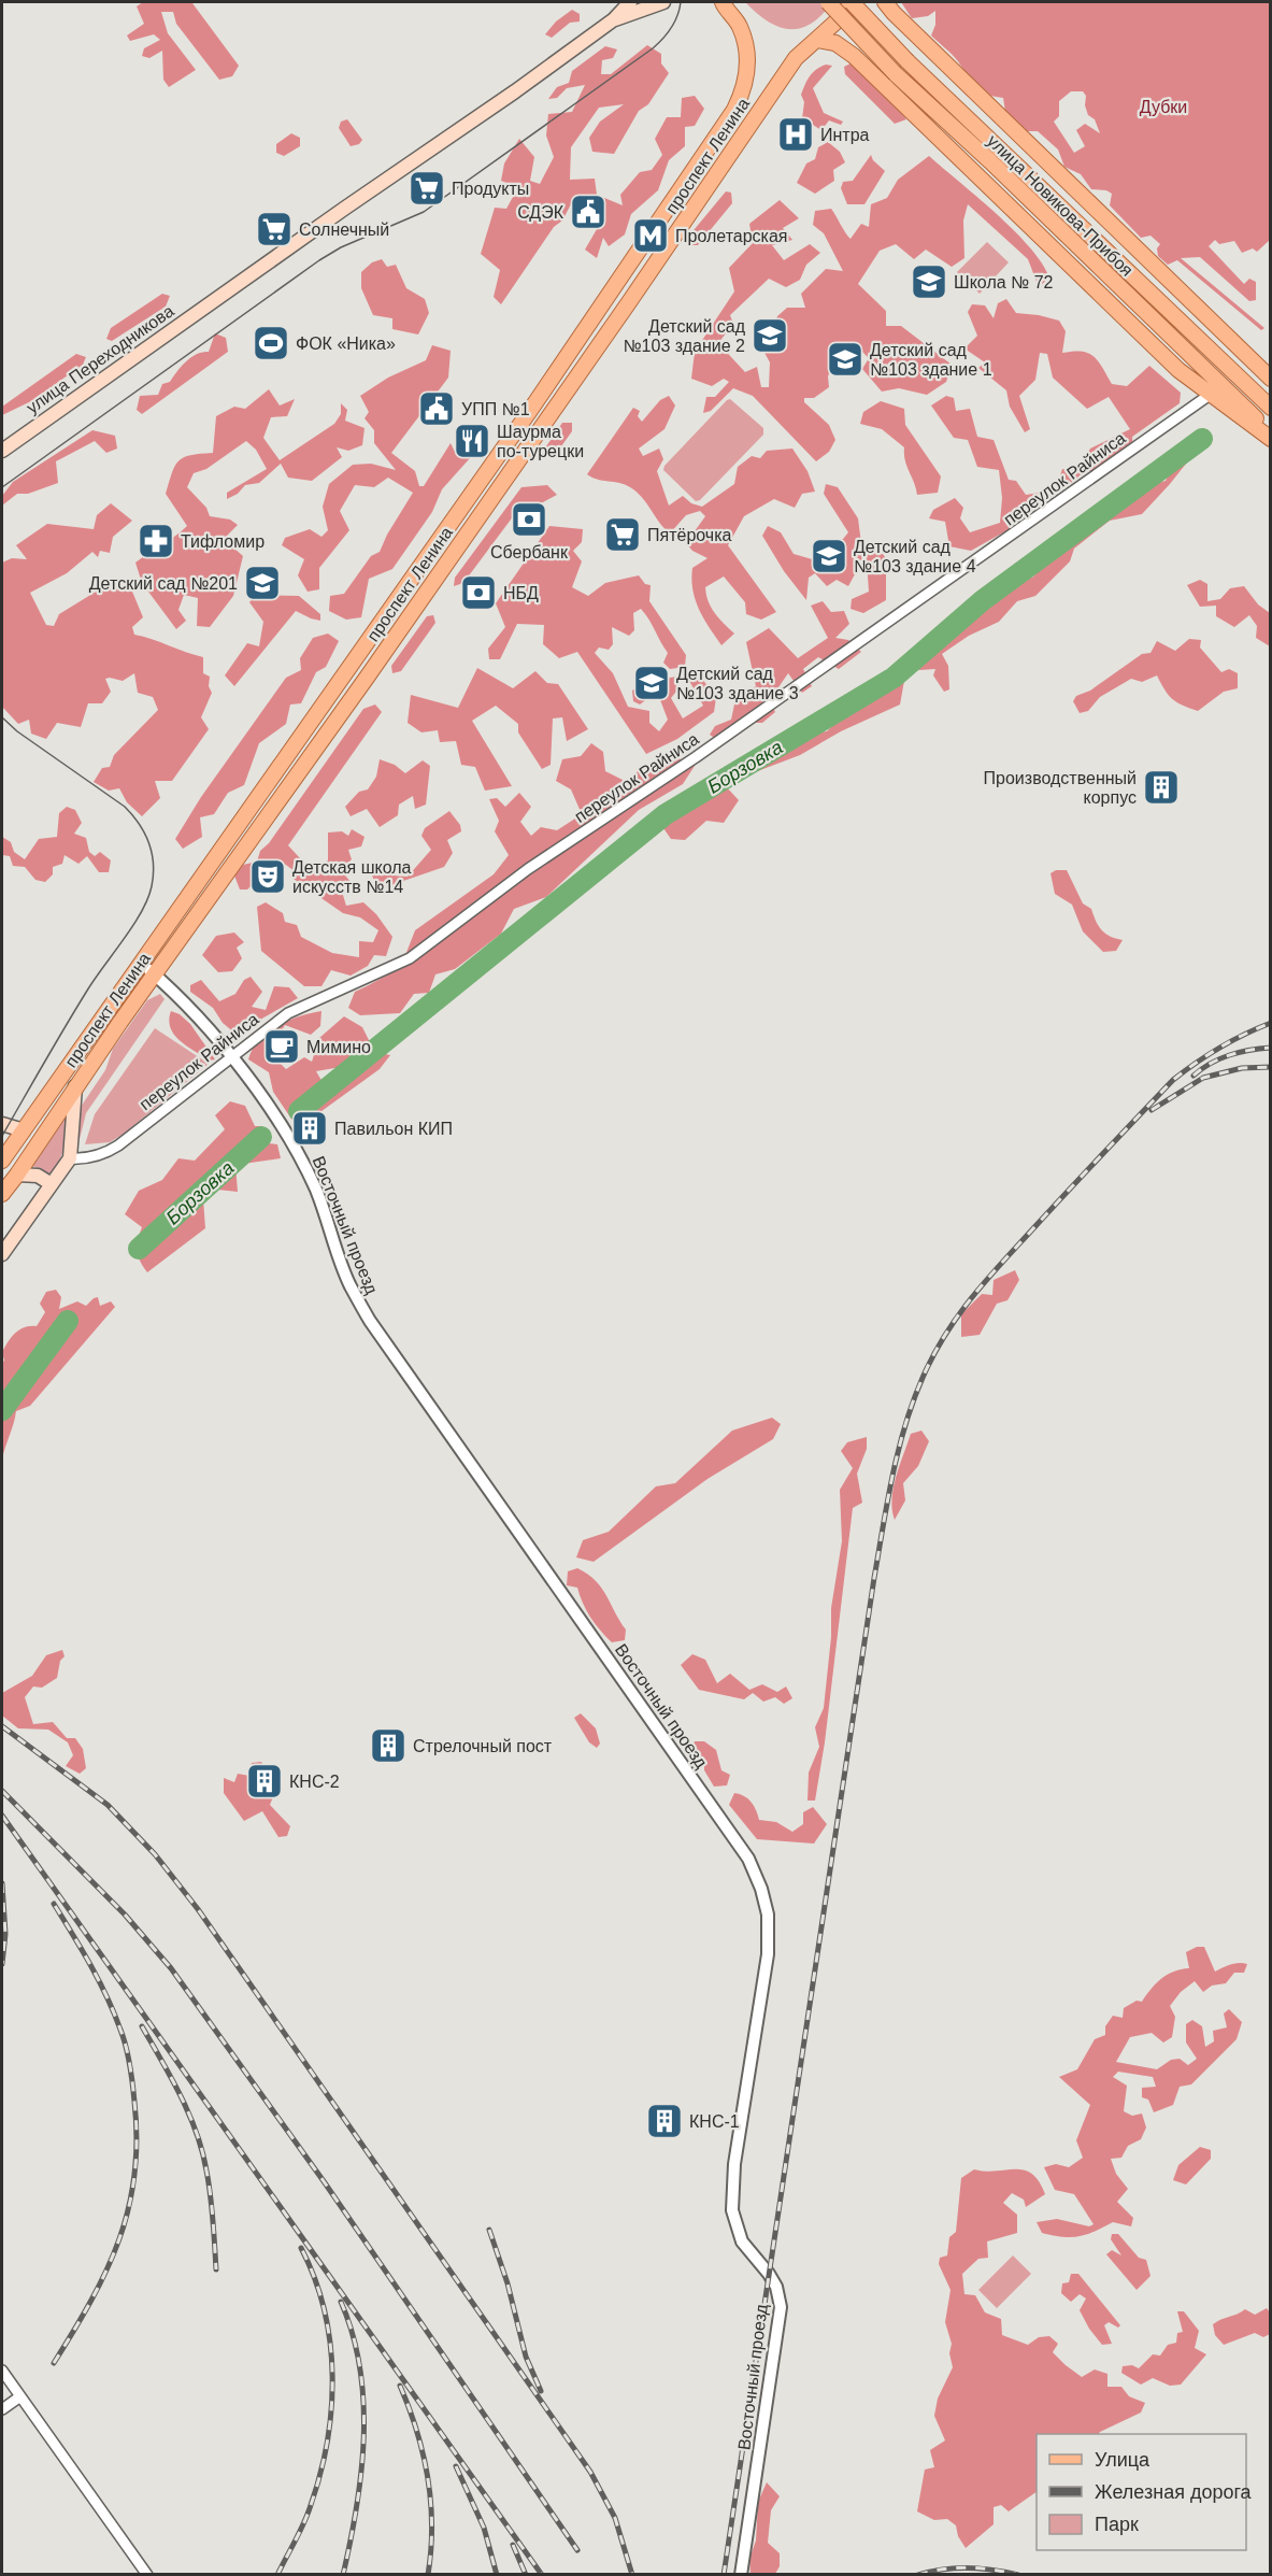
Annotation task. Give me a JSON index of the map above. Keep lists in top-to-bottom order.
{
  "streets": {
    "main road": ["проспект Ленина", "улица Новикова-Прибоя", "улица Переходникова"],
    "street": ["переулок Райниса", "Восточный проезд"]
  },
  "crossings": [
    ["проспект Ленина", "улица Новикова-Прибоя"],
    ["проспект Ленина", "Восточный проезд"],
    ["переулок Райниса", "Восточный проезд"]
  ],
  "water": ["Борзовка"],
  "parks": ["Дубки"],
  "places": {
    "hospital": ["Интра"],
    "supermarket": ["Продукты", "Солнечный", "Пятёрочка"],
    "public building": ["СДЭК", "УПП №1"],
    "metro station": ["Пролетарская"],
    "school or university": [
      "Школа № 72",
      "Детский сад №103 здание 2",
      "Детский сад №103 здание 1",
      "Детский сад №103 здание 4",
      "Детский сад №201",
      "Детский сад №103 здание 3"
    ],
    "sports": ["ФОК «Ника»"],
    "restaurant": ["Шаурма по-турецки"],
    "bank": ["Сбербанк", "НБД"],
    "pharmacy": ["Тифломир"],
    "building": [
      "Производственный корпус",
      "Павильон КИП",
      "Стрелочный пост",
      "КНС-2",
      "КНС-1"
    ],
    "theatre": ["Детская школа искусств №14"],
    "cafe": ["Мимино"]
  },
  "legend": ["Улица", "Железная дорога", "Парк"]
}
